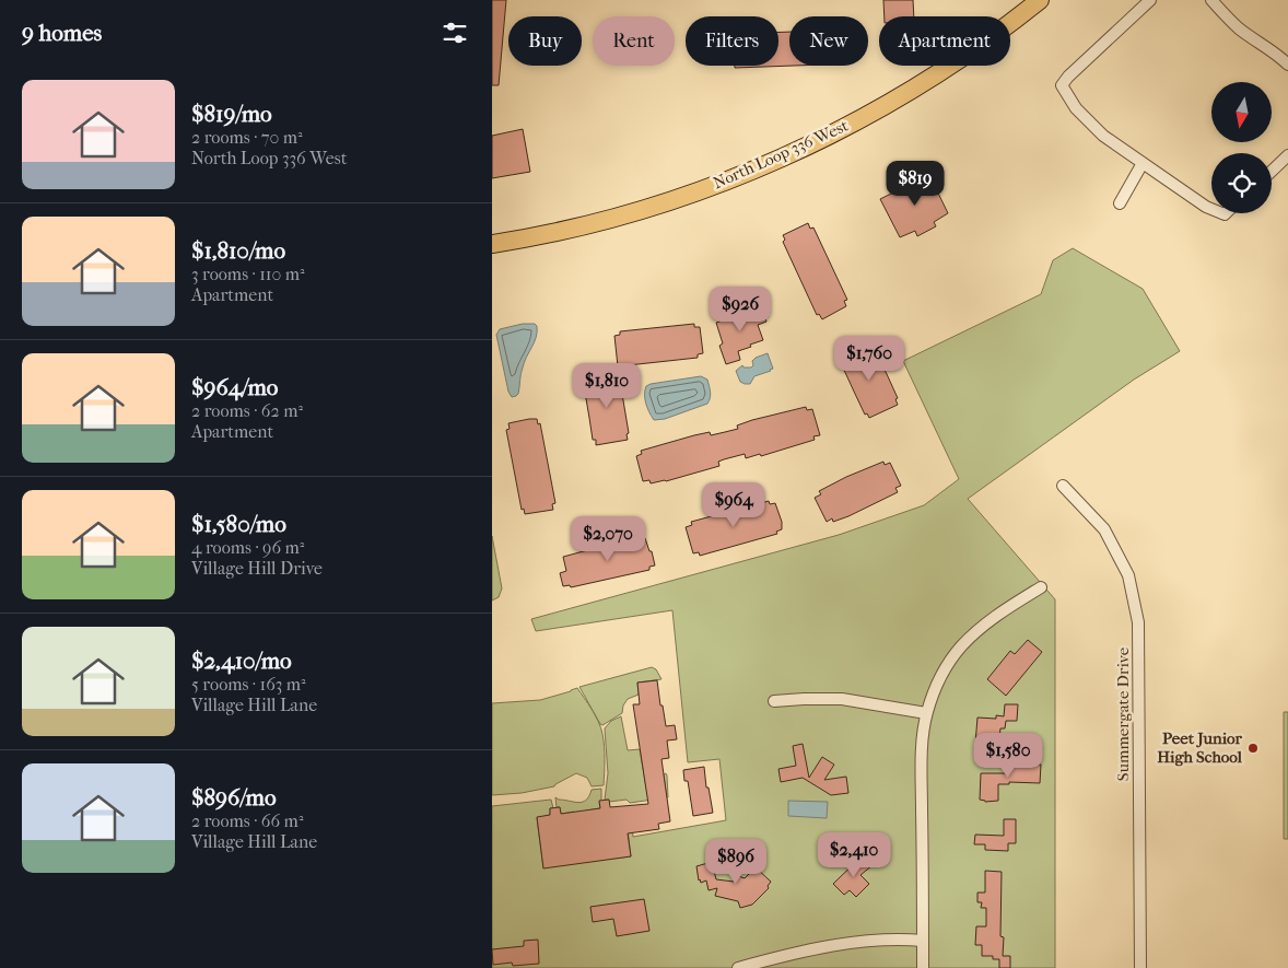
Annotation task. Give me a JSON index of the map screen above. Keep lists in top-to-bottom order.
{
  "streets": {
    "main road": ["North Loop 336 West"],
    "street": ["Summergate Drive"]
  },
  "places": ["Peet Junior High School"],
  "north": "bottom",
  "page": {
    "heading": "9 homes",
    "chip": [
      "Buy",
      "Rent",
      "Filters",
      "New",
      "Apartment"
    ],
    "list": [
      {
        "name": "$819/mo",
        "note": "2 rooms · 70 m² · North Loop 336 West"
      },
      {
        "name": "$1,810/mo",
        "note": "3 rooms · 110 m² · Apartment"
      },
      {
        "name": "$964/mo",
        "note": "2 rooms · 62 m² · Apartment"
      },
      {
        "name": "$1,580/mo",
        "note": "4 rooms · 96 m² · Village Hill Drive"
      },
      {
        "name": "$2,410/mo",
        "note": "5 rooms · 163 m² · Village Hill Lane"
      },
      {
        "name": "$896/mo",
        "note": "2 rooms · 66 m² · Village Hill Lane"
      }
    ],
    "price": [
      "$819",
      "$926",
      "$1,760",
      "$1,810",
      "$964",
      "$2,070",
      "$1,580",
      "$2,410",
      "$896"
    ]
  }
}
